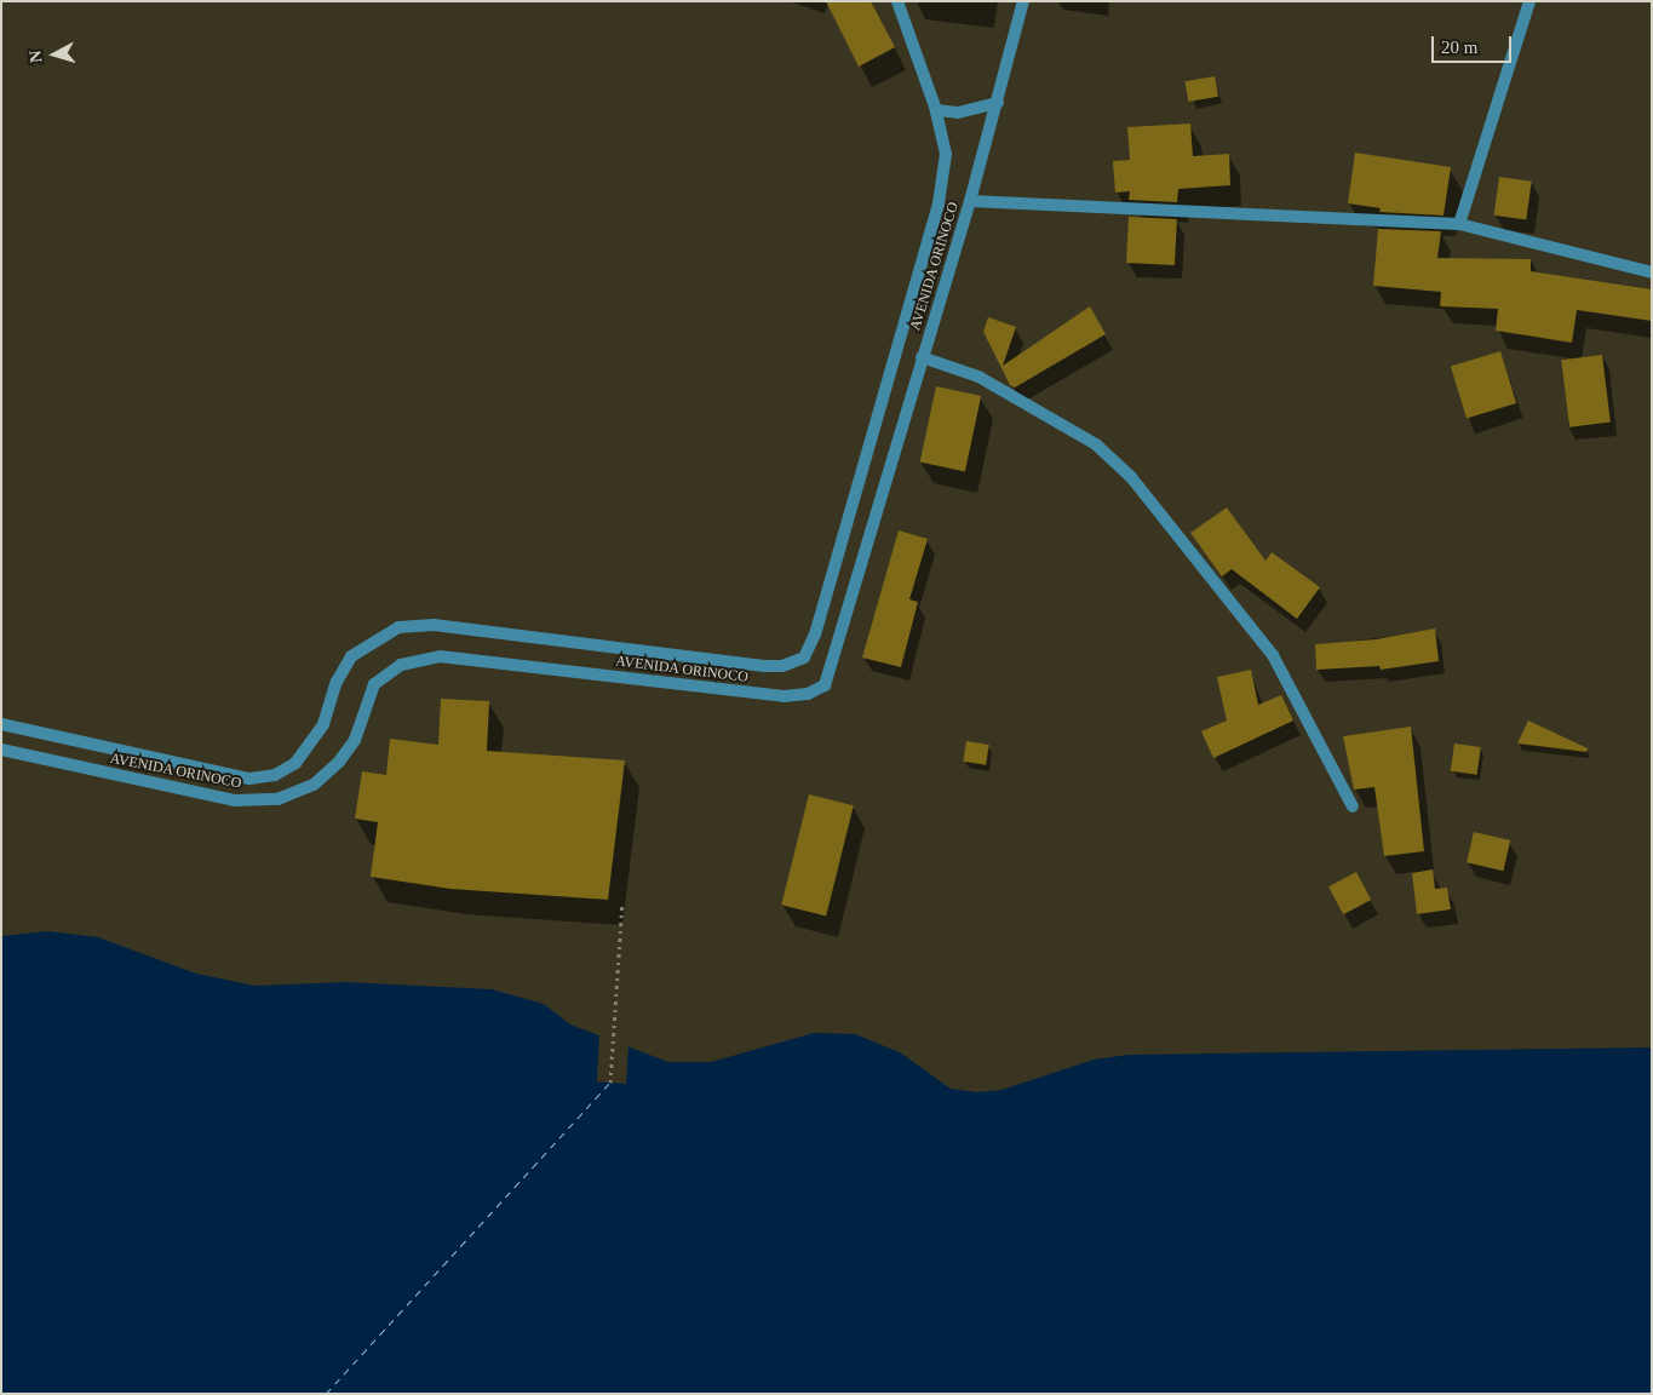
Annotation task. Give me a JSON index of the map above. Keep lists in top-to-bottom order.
{
  "streets": {
    "street": ["AVENIDA ORINOCO"]
  },
  "scale_bar": "20 m",
  "north": "left"
}
